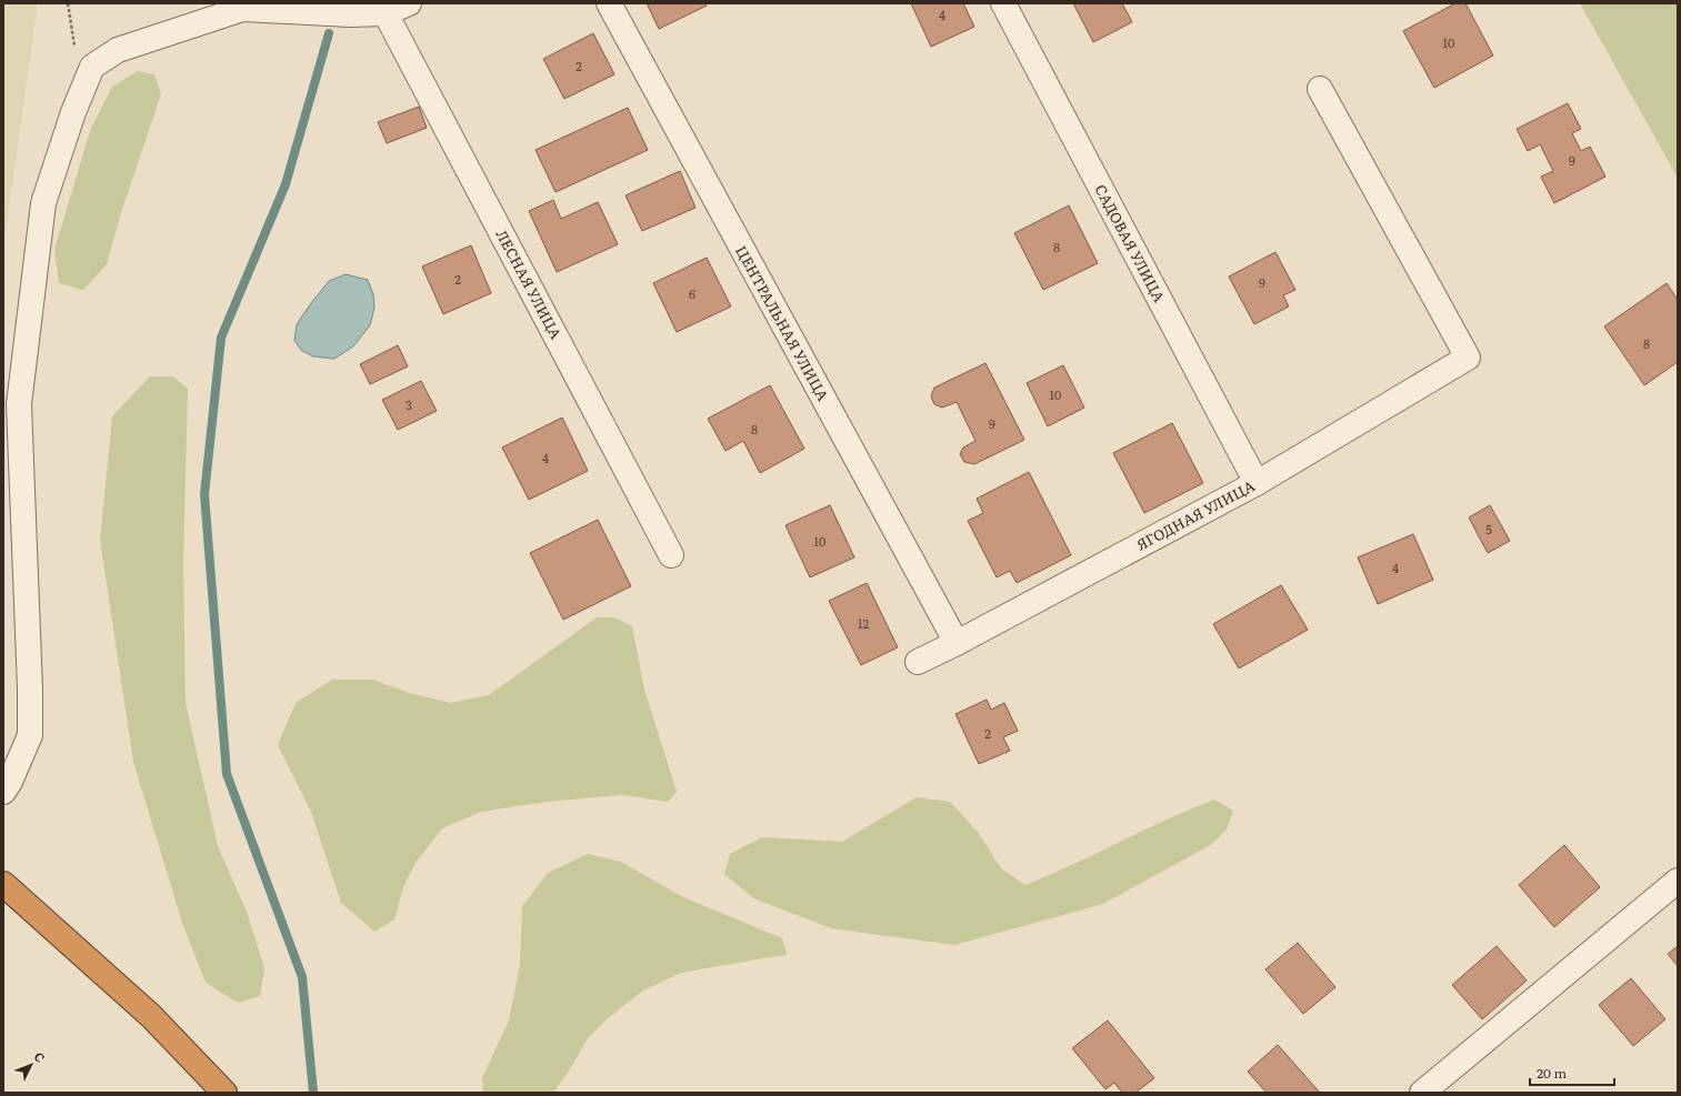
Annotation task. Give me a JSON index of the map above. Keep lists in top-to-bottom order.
{
  "streets": {
    "street": [
      "САДОВАЯ УЛИЦА",
      "ЛЕСНАЯ УЛИЦА",
      "ЦЕНТРАЛЬНАЯ УЛИЦА",
      "ЯГОДНАЯ УЛИЦА"
    ]
  },
  "crossings": [
    ["САДОВАЯ УЛИЦА", "ЯГОДНАЯ УЛИЦА"],
    ["ЦЕНТРАЛЬНАЯ УЛИЦА", "ЯГОДНАЯ УЛИЦА"]
  ],
  "house_numbers": [
    "4",
    "10",
    "2",
    "9",
    "8",
    "2",
    "9",
    "6",
    "8",
    "10",
    "3",
    "9",
    "8",
    "4",
    "5",
    "10",
    "4",
    "12",
    "2"
  ],
  "scale_bar": "20 m",
  "north": "top right"
}
